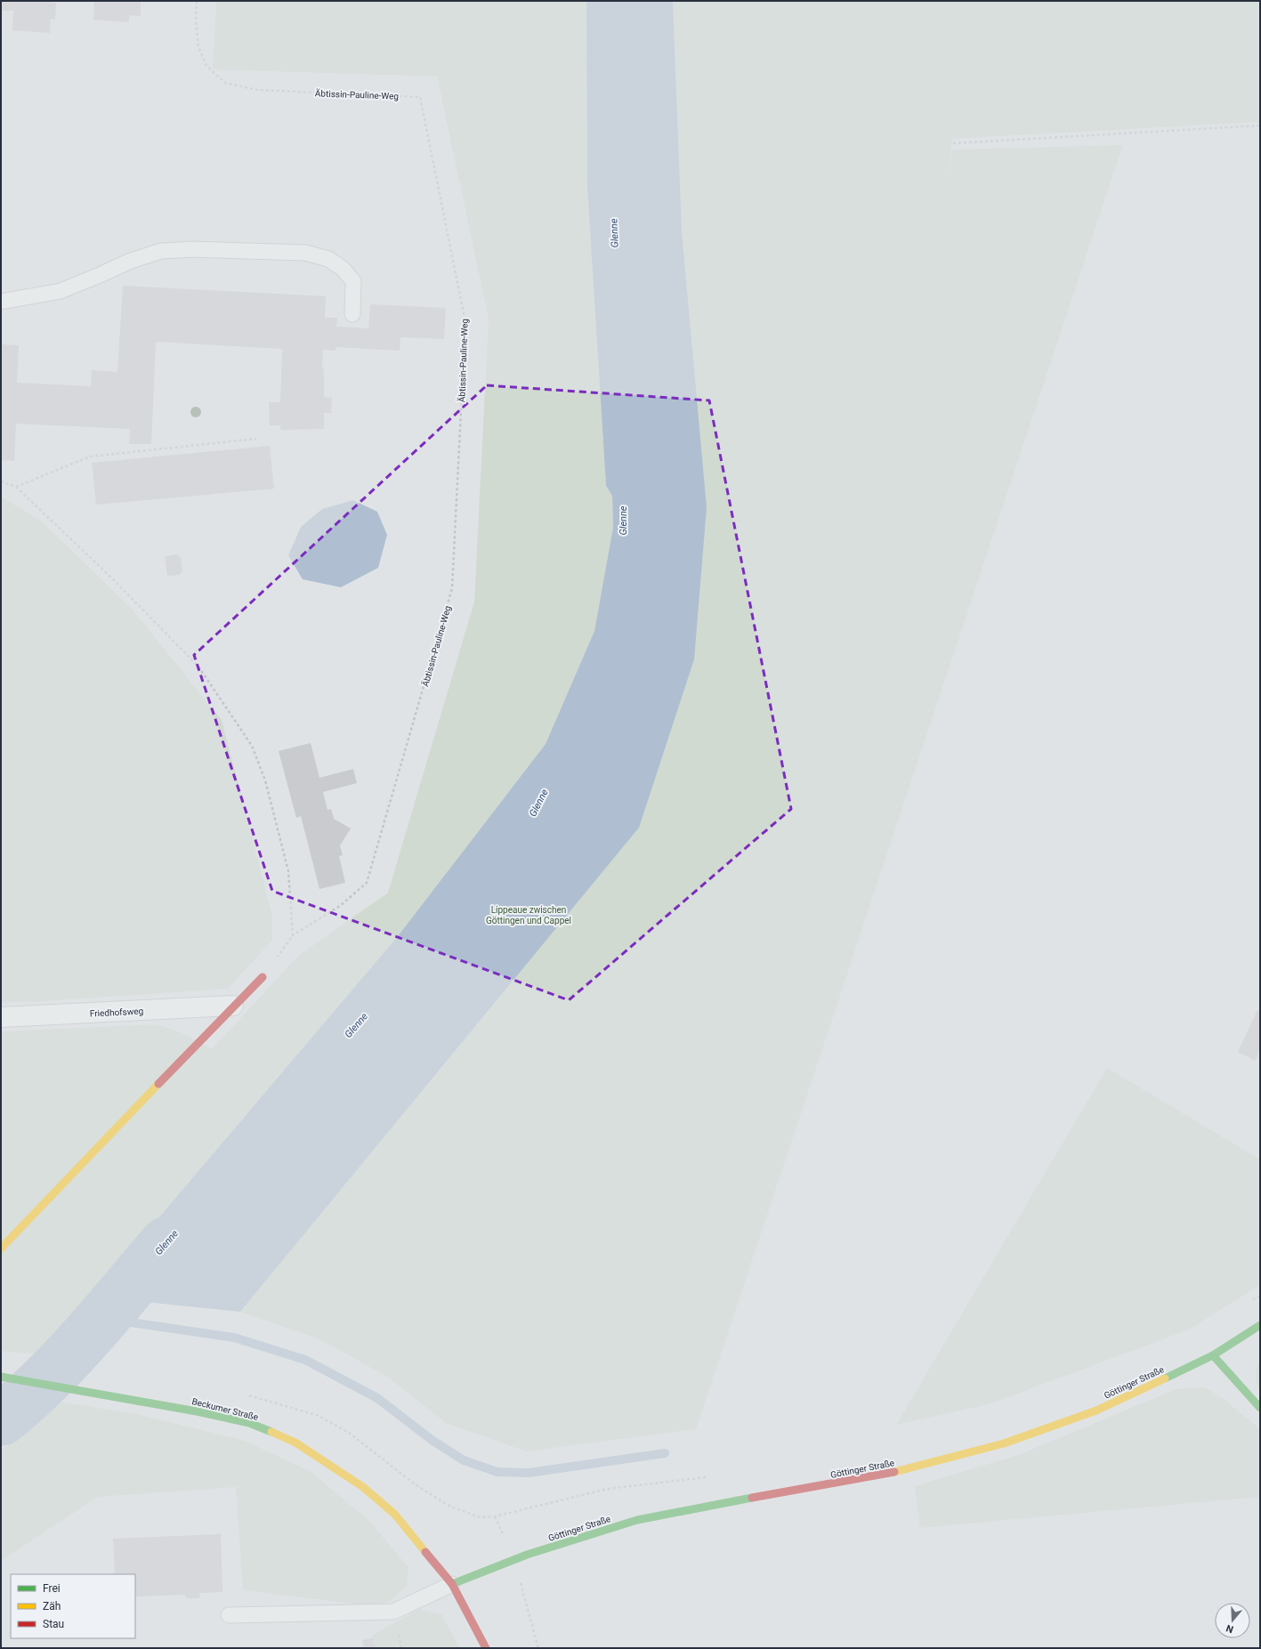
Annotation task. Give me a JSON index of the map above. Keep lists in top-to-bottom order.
{
  "streets": {
    "main road": ["Göttinger Straße", "Beckumer Straße"],
    "street": ["Friedhofsweg"],
    "path": ["Äbtissin-Pauline-Weg"]
  },
  "crossings": [
    ["Göttinger Straße", "Beckumer Straße"]
  ],
  "water": ["Glenne"],
  "parks": ["Lippeaue zwischen Göttingen und Cappel"],
  "legend": ["Frei", "Zäh", "Stau"],
  "north": "bottom"
}
